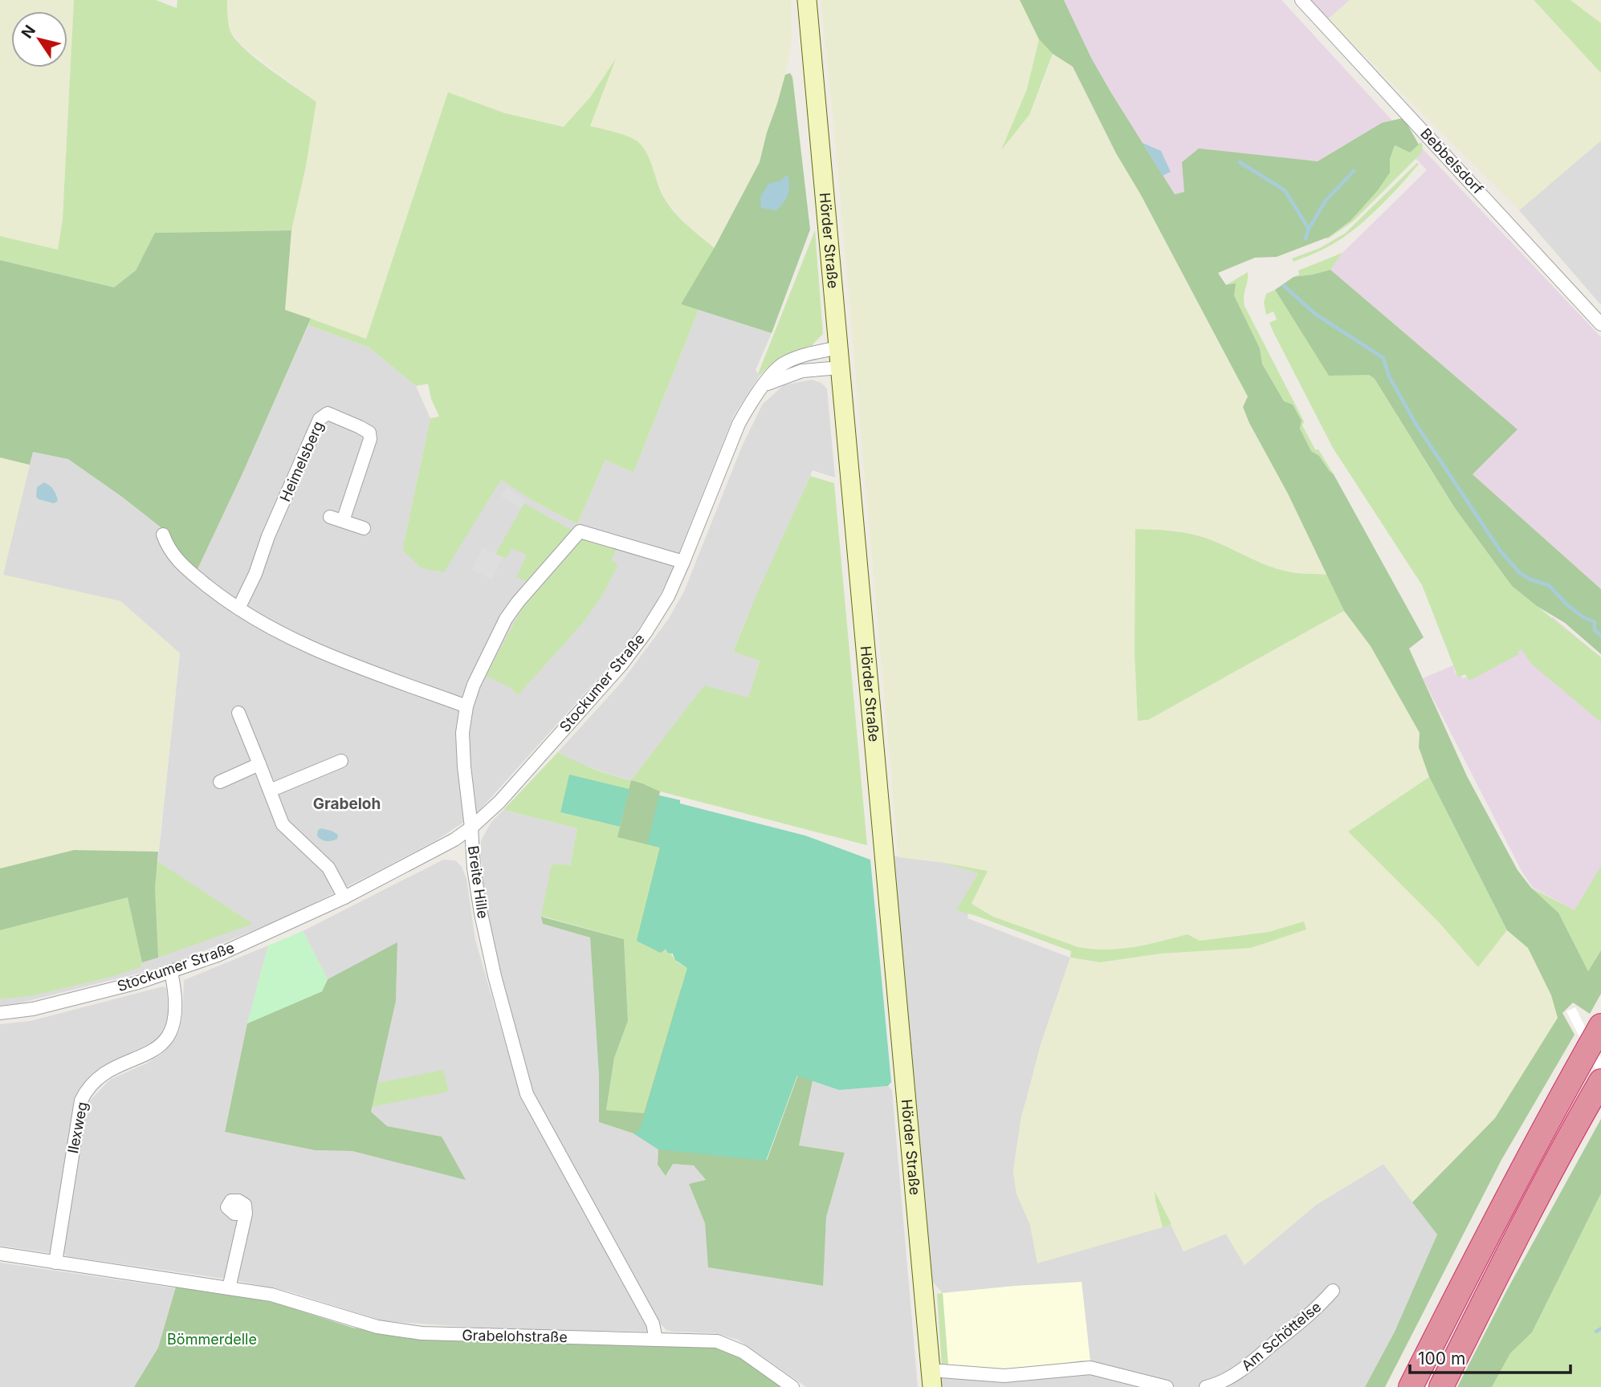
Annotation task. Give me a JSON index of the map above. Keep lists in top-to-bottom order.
{
  "streets": {
    "main road": ["Hörder Straße"],
    "street": [
      "Bebbelsdorf",
      "Heimelsberg",
      "Stockumer Straße",
      "Breite Hille",
      "Ilexweg",
      "Grabelohstraße",
      "Am Schöttelse"
    ]
  },
  "crossings": [
    ["Hörder Straße", "Stockumer Straße"],
    ["Stockumer Straße", "Breite Hille"],
    ["Stockumer Straße", "Ilexweg"],
    ["Breite Hille", "Grabelohstraße"],
    ["Ilexweg", "Grabelohstraße"]
  ],
  "districts": ["Grabeloh"],
  "parks": ["Bömmerdelle"],
  "scale_bar": "100 m",
  "north": "top left"
}
